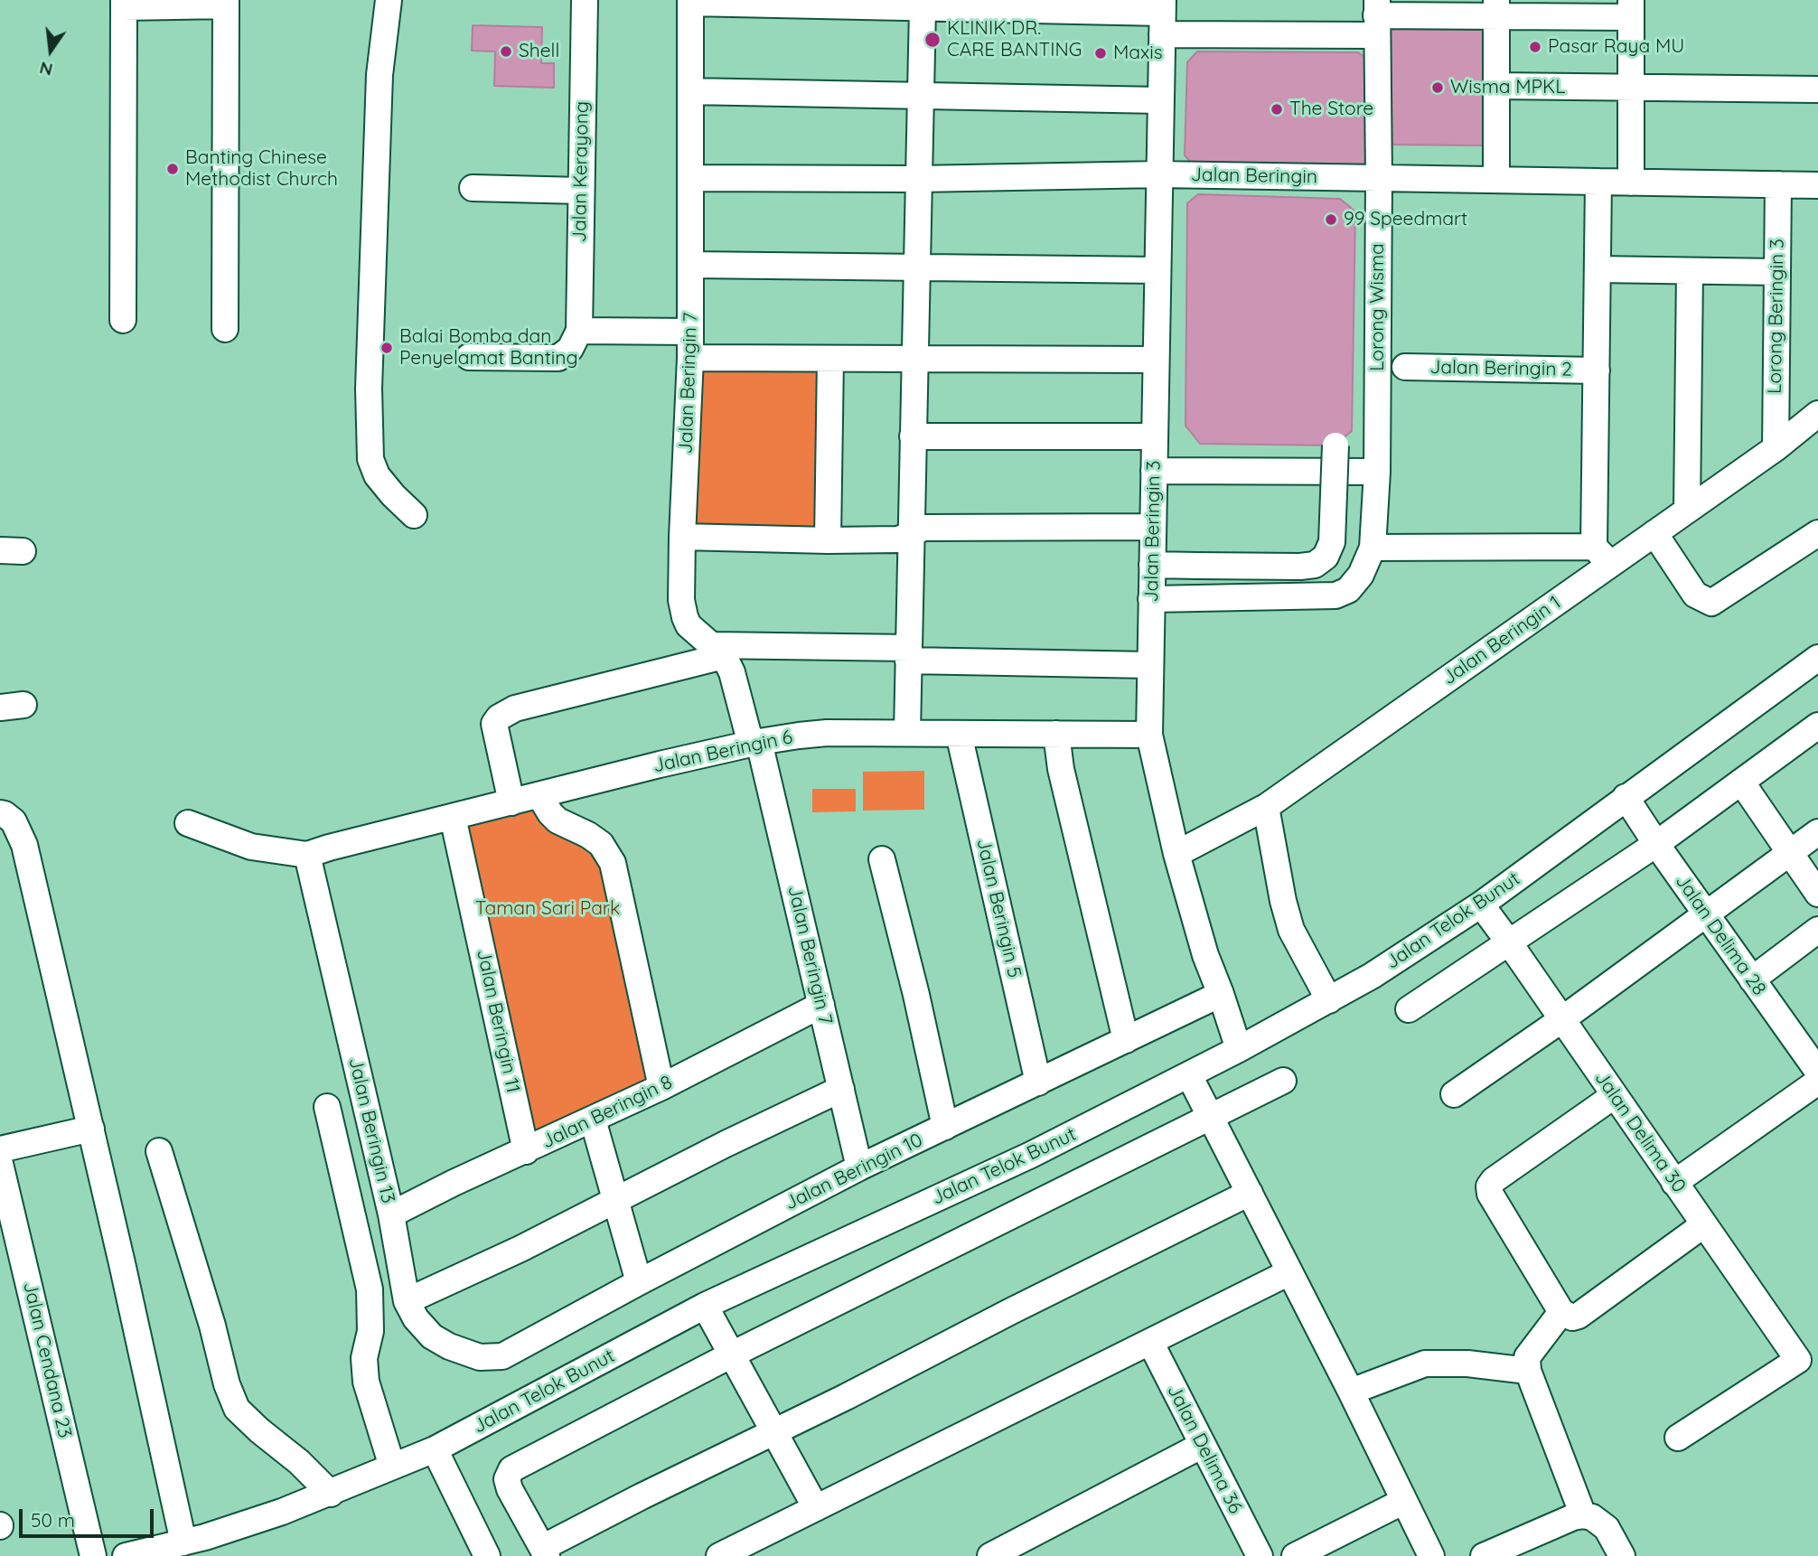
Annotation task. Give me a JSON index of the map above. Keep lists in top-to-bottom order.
{
  "streets": {
    "street": [
      "Jalan Kerayong",
      "Jalan Beringin",
      "Lorong Wisma",
      "Lorong Beringin 3",
      "Jalan Beringin 2",
      "Jalan Beringin 7",
      "Jalan Beringin 3",
      "Jalan Beringin 1",
      "Jalan Beringin 6",
      "Jalan Beringin 5",
      "Jalan Telok Bunut",
      "Jalan Delima 28",
      "Jalan Beringin 11",
      "Jalan Beringin 8",
      "Jalan Beringin 13",
      "Jalan Delima 30",
      "Jalan Beringin 10",
      "Jalan Cendana 23",
      "Jalan Delima 36"
    ]
  },
  "crossings": [
    ["Jalan Beringin", "Lorong Wisma"],
    ["Jalan Beringin", "Lorong Beringin 3"],
    ["Jalan Beringin", "Jalan Beringin 7"],
    ["Jalan Beringin", "Jalan Beringin 3"],
    ["Lorong Wisma", "Jalan Beringin 3"],
    ["Lorong Beringin 3", "Jalan Beringin 1"],
    ["Jalan Beringin 7", "Jalan Beringin 6"],
    ["Jalan Beringin 7", "Jalan Beringin 8"],
    ["Jalan Beringin 7", "Jalan Beringin 10"],
    ["Jalan Beringin 3", "Jalan Beringin 1"],
    ["Jalan Beringin 3", "Jalan Beringin 6"],
    ["Jalan Beringin 3", "Jalan Telok Bunut"],
    ["Jalan Beringin 3", "Jalan Beringin 10"],
    ["Jalan Beringin 6", "Jalan Beringin 5"],
    ["Jalan Beringin 6", "Jalan Beringin 11"],
    ["Jalan Beringin 6", "Jalan Beringin 13"],
    ["Jalan Beringin 5", "Jalan Beringin 10"],
    ["Jalan Telok Bunut", "Jalan Delima 28"],
    ["Jalan Telok Bunut", "Jalan Delima 30"],
    ["Jalan Beringin 11", "Jalan Beringin 8"],
    ["Jalan Beringin 8", "Jalan Beringin 13"],
    ["Jalan Beringin 13", "Jalan Beringin 10"]
  ],
  "parks": ["Taman Sari Park"],
  "places": [
    "KLINIK DR. CARE BANTING",
    "Pasar Raya MU",
    "Shell",
    "Maxis",
    "Wisma MPKL",
    "The Store",
    "Banting Chinese Methodist Church",
    "99 Speedmart",
    "Balai Bomba dan Penyelamat Banting"
  ],
  "scale_bar": "50 m",
  "north": "bottom"
}
